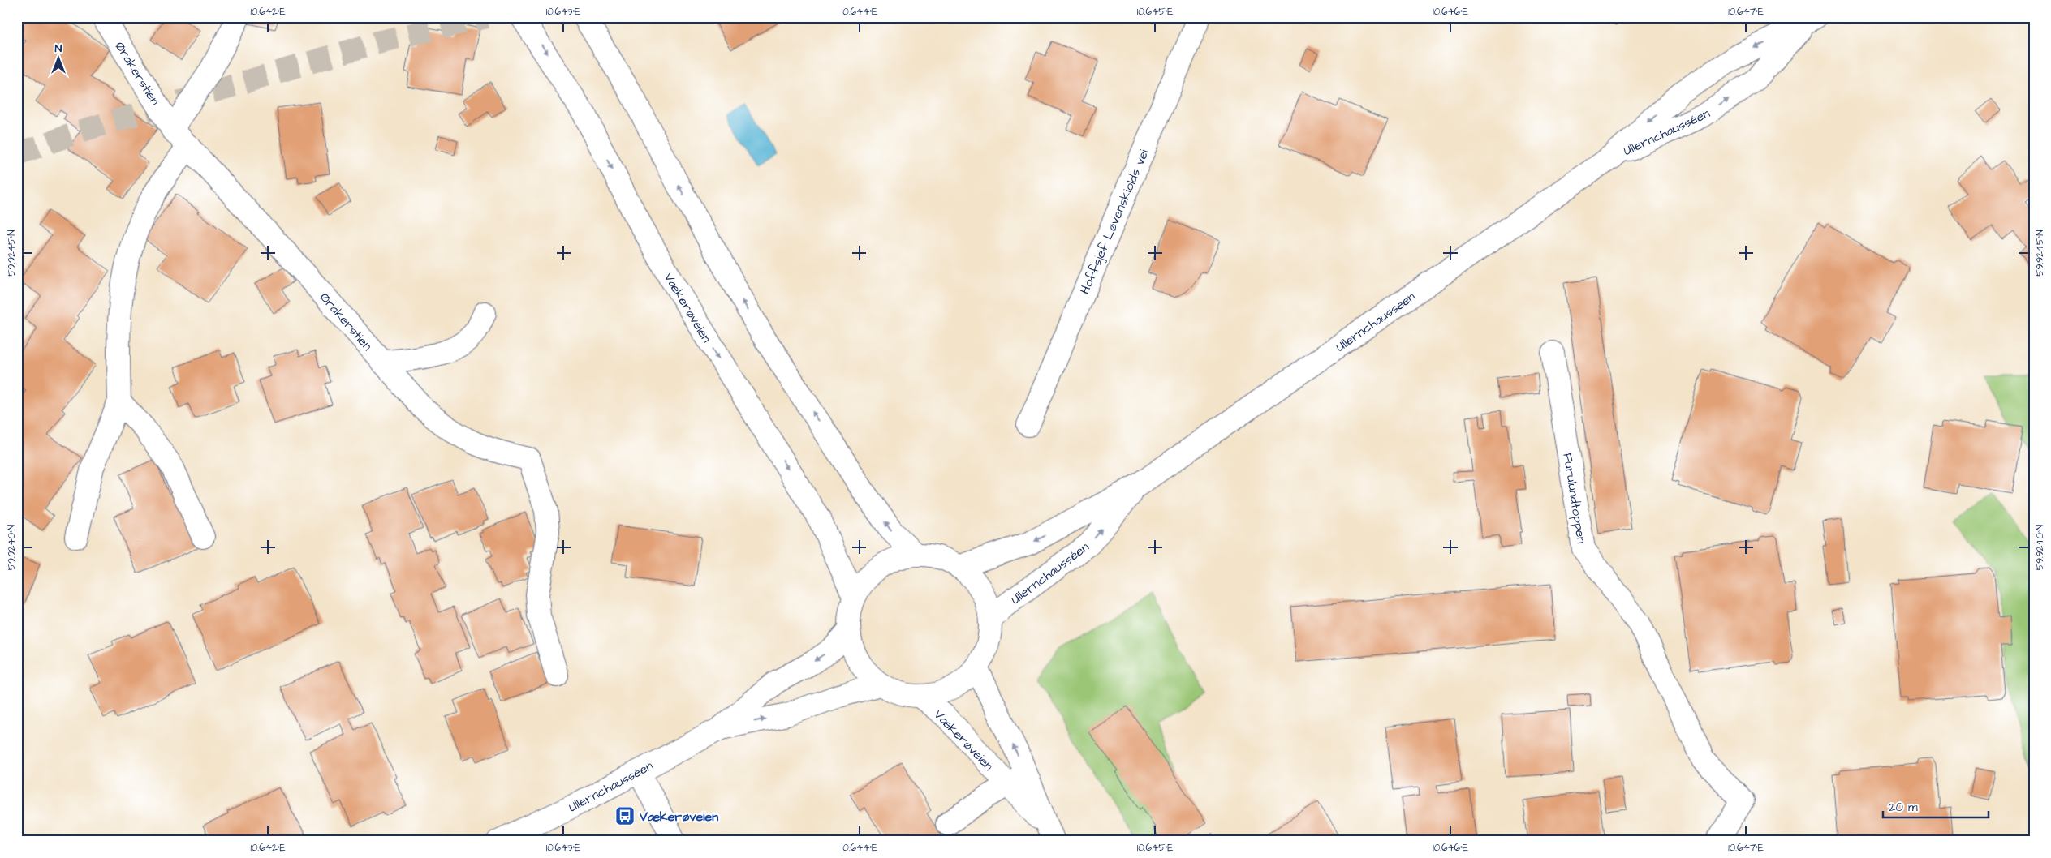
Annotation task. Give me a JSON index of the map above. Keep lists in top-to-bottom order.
{
  "streets": {
    "main road": [
      "Ørakerstien",
      "Ullernchausséen",
      "Hoffsjef Løvenskiolds vei",
      "Vækerøveien",
      "Furulundtoppen"
    ]
  },
  "crossings": [
    ["Ullernchausséen", "Vækerøveien"]
  ],
  "places": {
    "bus stop": ["Vækerøveien"]
  },
  "scale_bar": "20 m",
  "north": "top",
  "coordinates": [
    "10.642°E",
    "10.643°E",
    "10.644°E",
    "10.645°E",
    "10.646°E",
    "10.647°E",
    "59.9245°N",
    "59.9240°N"
  ]
}
